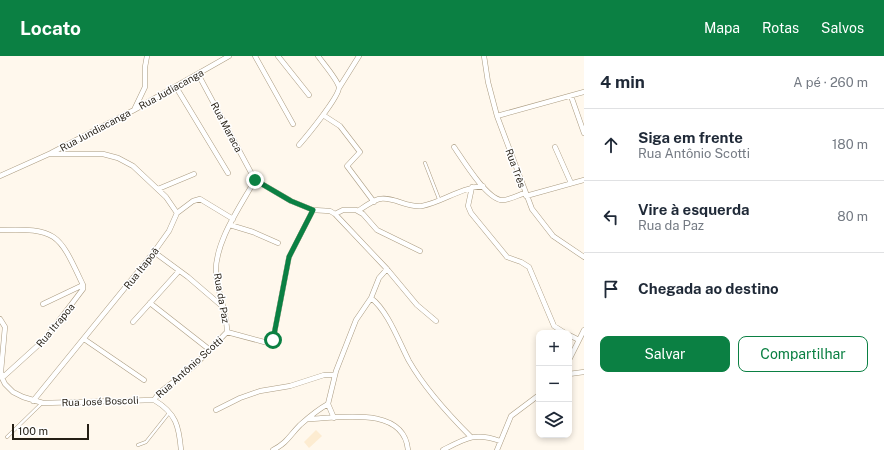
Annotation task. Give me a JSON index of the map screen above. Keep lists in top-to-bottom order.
{
  "streets": {
    "street": [
      "Rua Judiacanga",
      "Rua Maraca",
      "Rua Jundiacanga",
      "Rua Três",
      "Rua Itapoã",
      "Rua da Paz",
      "Rua Itrapoa",
      "Rua Antônio Scotti",
      "Rua José Boscoli"
    ]
  },
  "crossings": [
    ["Rua Judiacanga", "Rua Maraca"],
    ["Rua Judiacanga", "Rua Jundiacanga"],
    ["Rua Maraca", "Rua da Paz"],
    ["Rua Itapoã", "Rua José Boscoli"],
    ["Rua da Paz", "Rua Antônio Scotti"],
    ["Rua Antônio Scotti", "Rua José Boscoli"]
  ],
  "scale_bar": "100 m",
  "page": {
    "header": "Locato",
    "nav": ["Mapa", "Rotas", "Salvos"],
    "heading": ["4 min", "A pé · 260 m"],
    "list": [
      ["Siga em frente", "Rua Antônio Scotti", "180 m"],
      ["Vire à esquerda", "Rua da Paz", "80 m"],
      "Chegada ao destino"
    ],
    "buttons": ["Salvar", "Compartilhar"],
    "map_buttons": ["+", "−"],
    "scale": "100 m"
  }
}
